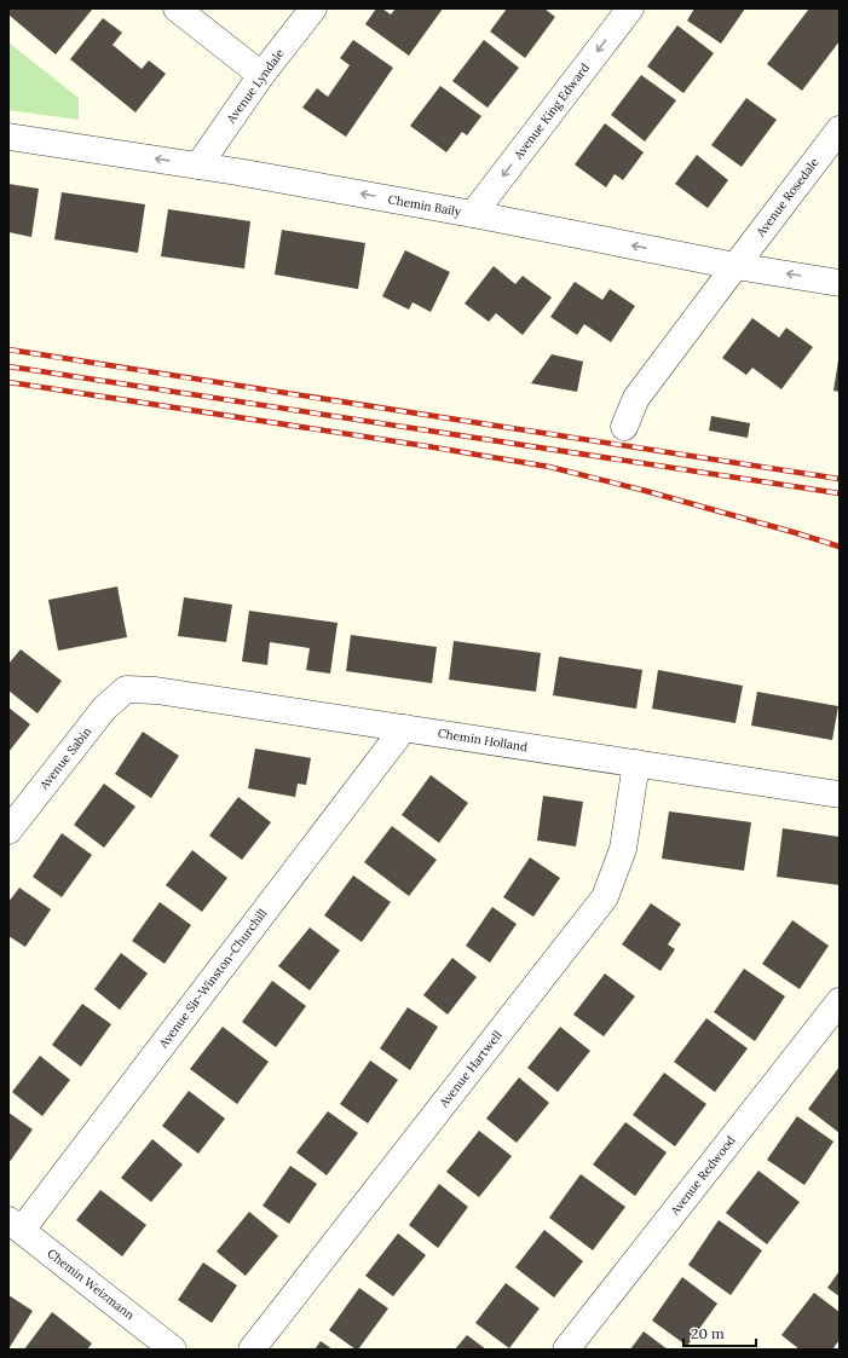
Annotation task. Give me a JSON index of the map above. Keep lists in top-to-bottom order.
{
  "streets": {
    "street": [
      "Avenue Lyndale",
      "Avenue King Edward",
      "Avenue Rosedale",
      "Chemin Baily",
      "Chemin Holland",
      "Avenue Sabin",
      "Avenue Sir-Winston-Churchill",
      "Avenue Hartwell",
      "Avenue Redwood",
      "Chemin Weizmann"
    ]
  },
  "crossings": [
    ["Avenue Lyndale", "Chemin Baily"],
    ["Avenue King Edward", "Chemin Baily"],
    ["Avenue Rosedale", "Chemin Baily"],
    ["Chemin Holland", "Avenue Sabin"],
    ["Chemin Holland", "Avenue Sir-Winston-Churchill"],
    ["Chemin Holland", "Avenue Hartwell"],
    ["Avenue Sir-Winston-Churchill", "Chemin Weizmann"]
  ],
  "one_way": ["Avenue King Edward", "Chemin Baily"],
  "scale_bar": "20 m"
}
